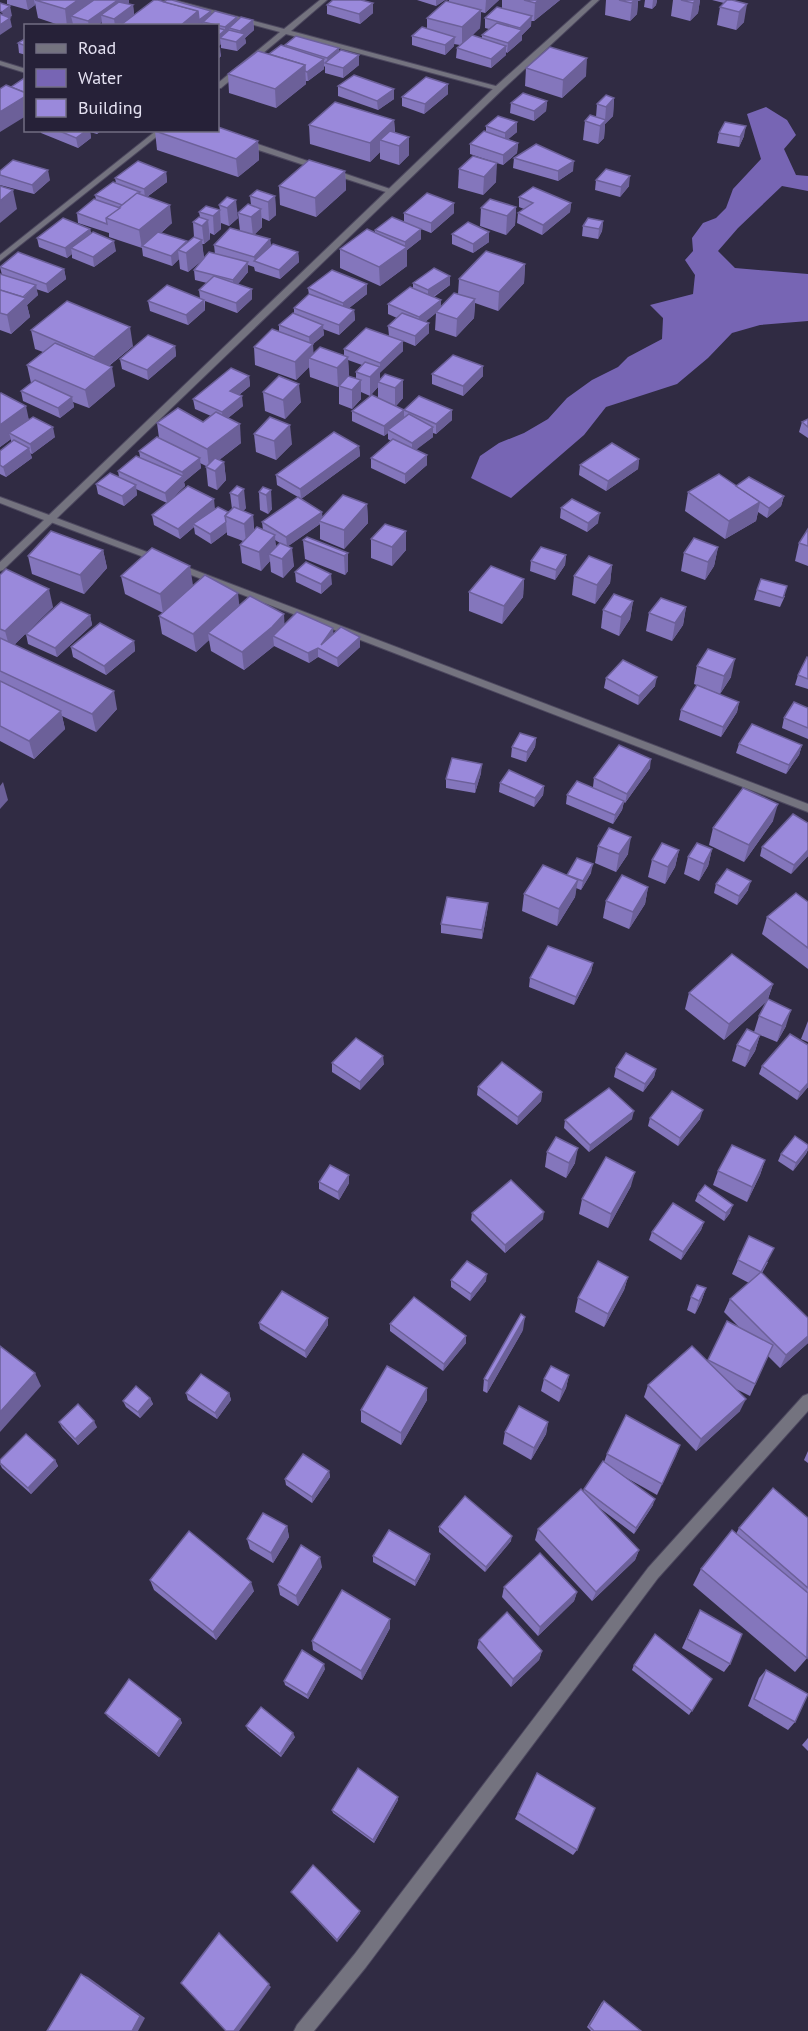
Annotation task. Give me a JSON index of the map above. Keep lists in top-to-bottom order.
{
  "legend": ["Road", "Water", "Building"]
}
